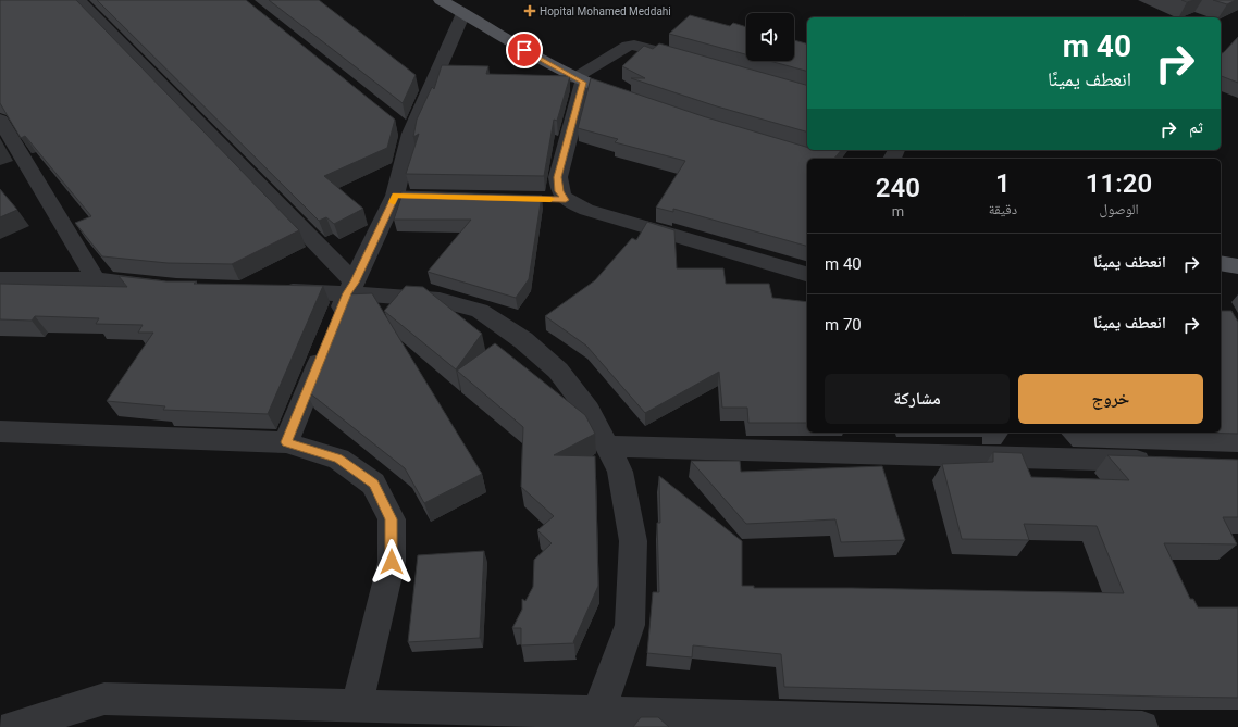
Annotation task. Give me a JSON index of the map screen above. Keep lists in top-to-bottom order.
{
  "places": {
    "health": ["Hopital Mohamed Meddahi"]
  },
  "page": {
    "turn": ["40 m", "انعطف يمينًا"],
    "then": "ثم",
    "eta": [
      "11:20",
      "الوصول",
      "1",
      "دقيقة",
      "240",
      "m"
    ],
    "list": [
      {
        "name": "انعطف يمينًا",
        "value": "40 m"
      },
      {
        "name": "انعطف يمينًا",
        "value": "70 m"
      }
    ],
    "buttons": ["خروج", "مشاركة"]
  }
}
